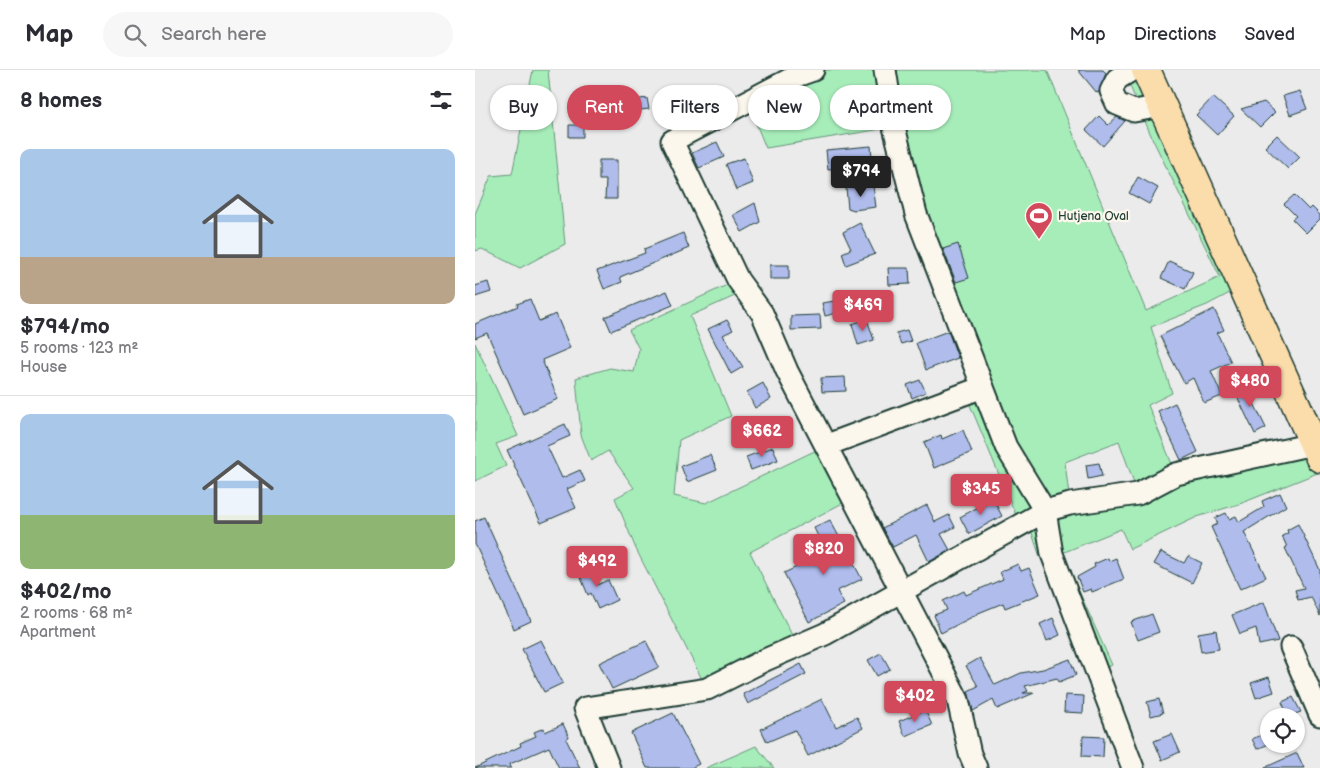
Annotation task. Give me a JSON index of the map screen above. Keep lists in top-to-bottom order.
{
  "places": {
    "sports": ["Hutjena Oval"]
  },
  "page": {
    "header": "Map",
    "search": "Search here",
    "nav": ["Map", "Directions", "Saved"],
    "heading": "8 homes",
    "chip": [
      "Buy",
      "Rent",
      "Filters",
      "New",
      "Apartment"
    ],
    "list": [
      {
        "name": "$794/mo",
        "note": "5 rooms · 123 m² · House"
      },
      {
        "name": "$402/mo",
        "note": "2 rooms · 68 m² · Apartment"
      }
    ],
    "price": [
      "$794",
      "$469",
      "$480",
      "$662",
      "$345",
      "$820",
      "$492",
      "$402"
    ]
  }
}
